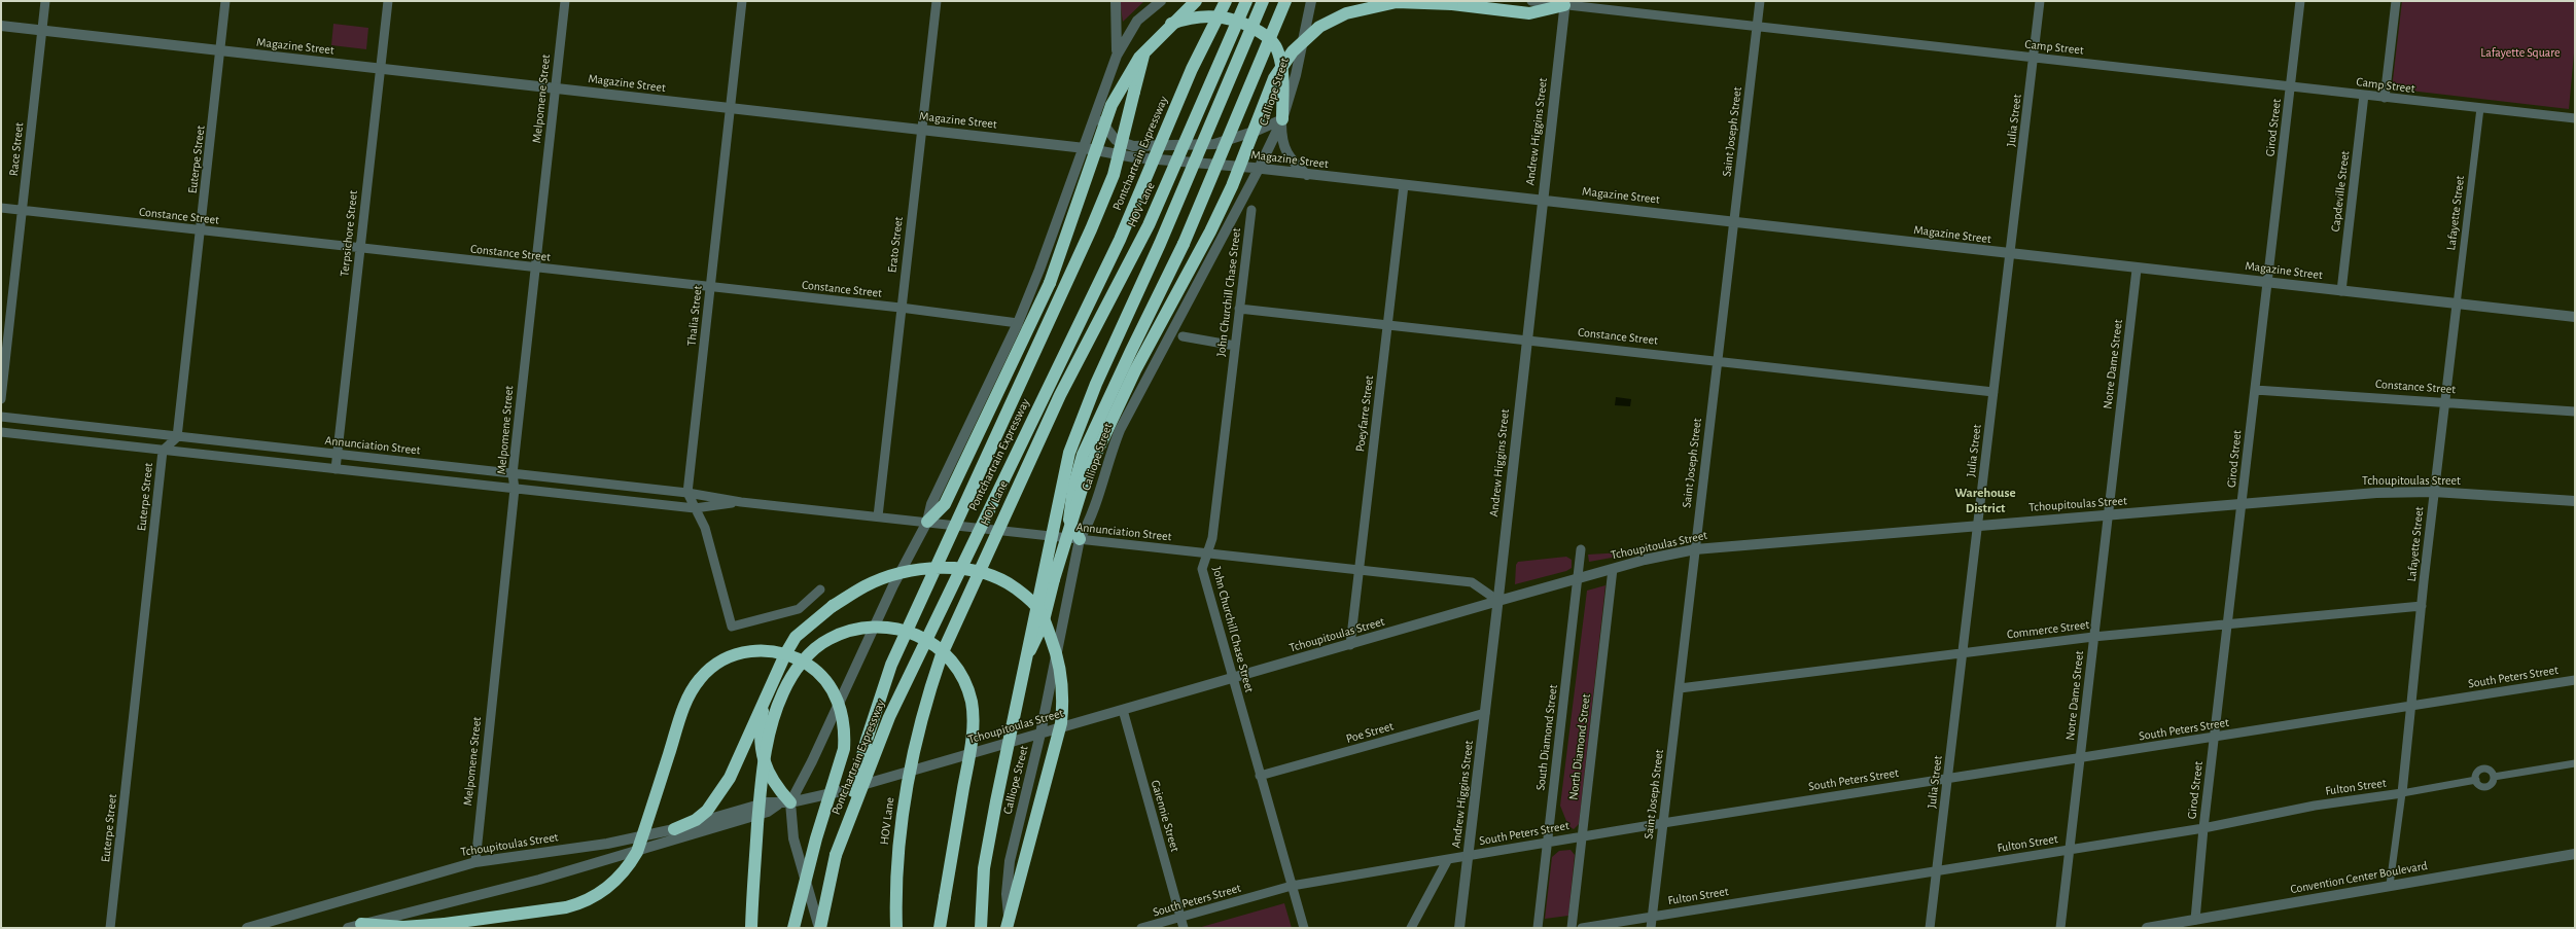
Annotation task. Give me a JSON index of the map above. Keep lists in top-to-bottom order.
{
  "streets": {
    "highway": ["Pontchartrain Expressway", "HOV Lane"],
    "street": [
      "Magazine Street",
      "Camp Street",
      "Calliope Street",
      "Melpomene Street",
      "Julia Street",
      "Girod Street",
      "Andrew Higgins Street",
      "Saint Joseph Street",
      "Race Street",
      "Euterpe Street",
      "Capdeville Street",
      "Lafayette Street",
      "Constance Street",
      "Terpsichore Street",
      "Erato Street",
      "John Churchill Chase Street",
      "Thalia Street",
      "Notre Dame Street",
      "Poeyfarre Street",
      "Annunciation Street",
      "Tchoupitoulas Street",
      "Commerce Street",
      "South Peters Street",
      "Poe Street",
      "South Diamond Street",
      "North Diamond Street",
      "Fulton Street",
      "Gaiennie Street",
      "Convention Center Boulevard"
    ]
  },
  "crossings": [
    ["Magazine Street", "Calliope Street"],
    ["Magazine Street", "Melpomene Street"],
    ["Magazine Street", "Julia Street"],
    ["Magazine Street", "Girod Street"],
    ["Magazine Street", "Andrew Higgins Street"],
    ["Magazine Street", "Saint Joseph Street"],
    ["Magazine Street", "Race Street"],
    ["Magazine Street", "Euterpe Street"],
    ["Magazine Street", "Capdeville Street"],
    ["Magazine Street", "Lafayette Street"],
    ["Magazine Street", "Terpsichore Street"],
    ["Magazine Street", "Erato Street"],
    ["Magazine Street", "Thalia Street"],
    ["Magazine Street", "Notre Dame Street"],
    ["Magazine Street", "Poeyfarre Street"],
    ["Camp Street", "Julia Street"],
    ["Camp Street", "Girod Street"],
    ["Camp Street", "Andrew Higgins Street"],
    ["Camp Street", "Saint Joseph Street"],
    ["Camp Street", "Capdeville Street"],
    ["Camp Street", "Lafayette Street"],
    ["Calliope Street", "Annunciation Street"],
    ["Calliope Street", "Tchoupitoulas Street"],
    ["Melpomene Street", "Constance Street"],
    ["Melpomene Street", "Annunciation Street"],
    ["Melpomene Street", "Tchoupitoulas Street"],
    ["Julia Street", "Constance Street"],
    ["Julia Street", "Tchoupitoulas Street"],
    ["Julia Street", "Commerce Street"],
    ["Julia Street", "South Peters Street"],
    ["Julia Street", "Fulton Street"],
    ["Girod Street", "Constance Street"],
    ["Girod Street", "Tchoupitoulas Street"],
    ["Girod Street", "Commerce Street"],
    ["Girod Street", "South Peters Street"],
    ["Girod Street", "Fulton Street"],
    ["Girod Street", "Convention Center Boulevard"],
    ["Andrew Higgins Street", "Constance Street"],
    ["Andrew Higgins Street", "Annunciation Street"],
    ["Andrew Higgins Street", "Tchoupitoulas Street"],
    ["Andrew Higgins Street", "South Peters Street"],
    ["Andrew Higgins Street", "Poe Street"],
    ["Saint Joseph Street", "Constance Street"],
    ["Saint Joseph Street", "Tchoupitoulas Street"],
    ["Saint Joseph Street", "Commerce Street"],
    ["Saint Joseph Street", "South Peters Street"],
    ["Saint Joseph Street", "Fulton Street"],
    ["Race Street", "Constance Street"],
    ["Euterpe Street", "Constance Street"],
    ["Euterpe Street", "Annunciation Street"],
    ["Lafayette Street", "Constance Street"],
    ["Lafayette Street", "Tchoupitoulas Street"],
    ["Lafayette Street", "Commerce Street"],
    ["Lafayette Street", "South Peters Street"],
    ["Lafayette Street", "Fulton Street"],
    ["Lafayette Street", "Convention Center Boulevard"],
    ["Constance Street", "Terpsichore Street"],
    ["Constance Street", "Erato Street"],
    ["Constance Street", "John Churchill Chase Street"],
    ["Constance Street", "Thalia Street"],
    ["Constance Street", "Poeyfarre Street"],
    ["Terpsichore Street", "Annunciation Street"],
    ["Erato Street", "Annunciation Street"],
    ["John Churchill Chase Street", "Annunciation Street"],
    ["John Churchill Chase Street", "Tchoupitoulas Street"],
    ["John Churchill Chase Street", "South Peters Street"],
    ["John Churchill Chase Street", "Poe Street"],
    ["Thalia Street", "Annunciation Street"],
    ["Notre Dame Street", "Tchoupitoulas Street"],
    ["Notre Dame Street", "Commerce Street"],
    ["Notre Dame Street", "South Peters Street"],
    ["Notre Dame Street", "Fulton Street"],
    ["Poeyfarre Street", "Annunciation Street"],
    ["Poeyfarre Street", "Tchoupitoulas Street"],
    ["Annunciation Street", "Tchoupitoulas Street"],
    ["Tchoupitoulas Street", "South Diamond Street"],
    ["Tchoupitoulas Street", "North Diamond Street"],
    ["Tchoupitoulas Street", "Gaiennie Street"],
    ["South Peters Street", "South Diamond Street"],
    ["South Peters Street", "North Diamond Street"],
    ["South Peters Street", "Gaiennie Street"]
  ],
  "districts": ["Warehouse District"],
  "parks": ["Lafayette Square"]
}
